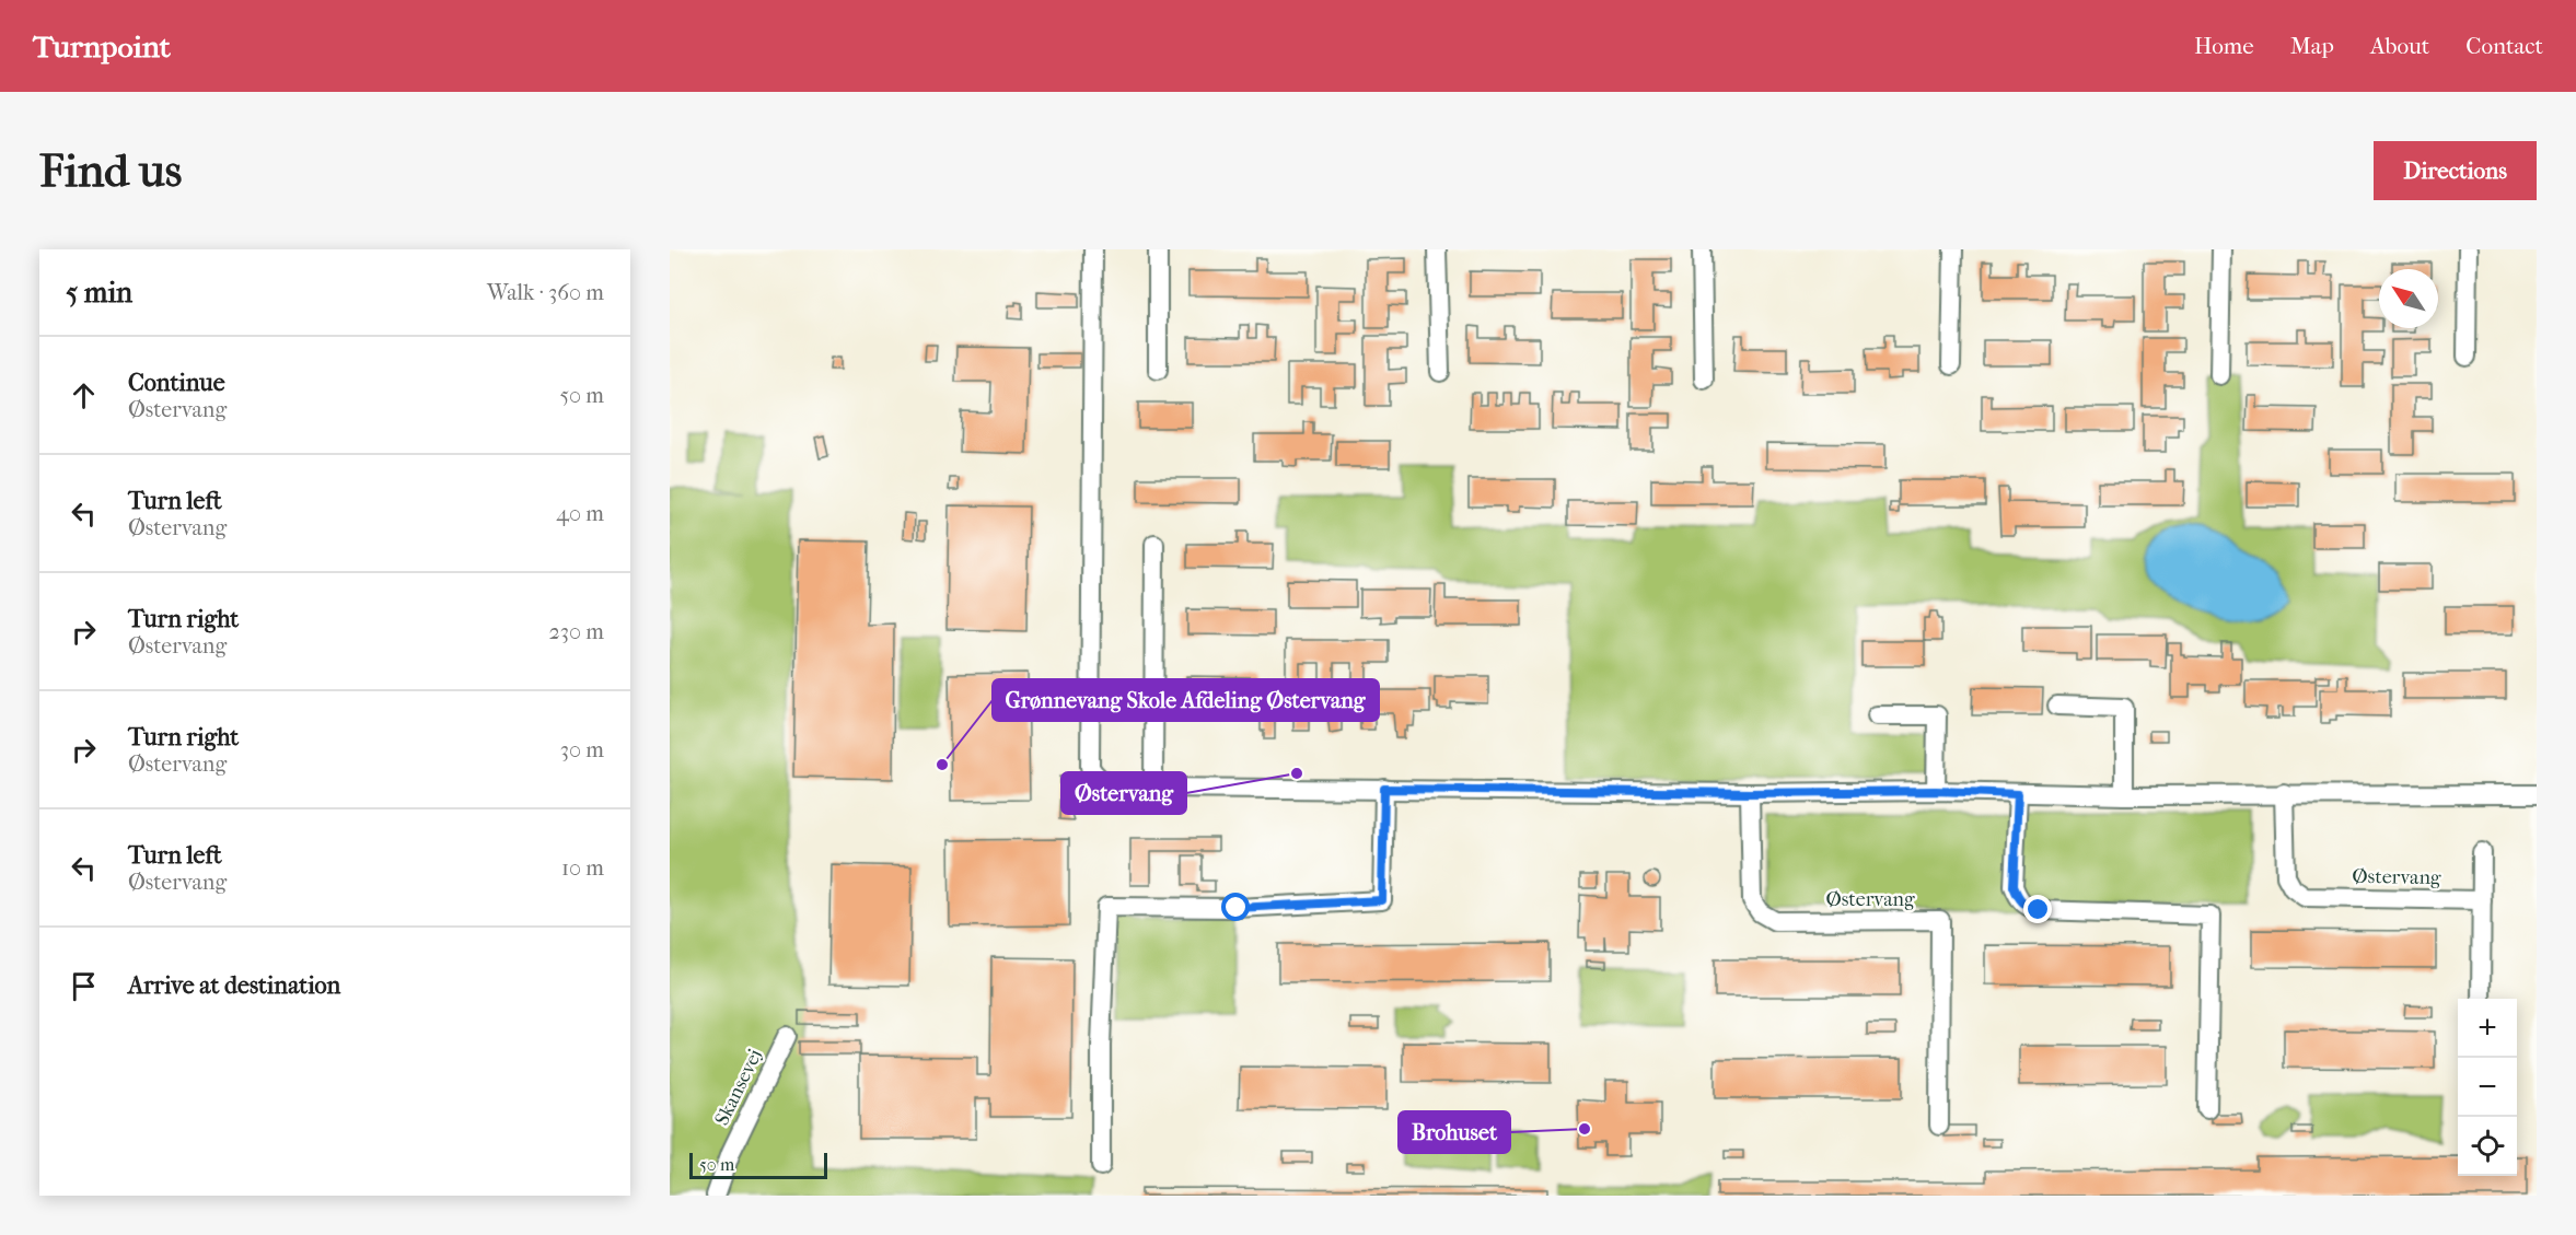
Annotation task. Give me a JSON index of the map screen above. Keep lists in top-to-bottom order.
{
  "streets": {
    "street": ["Østervang", "Skansevej"]
  },
  "places": ["Grønnevang Skole Afdeling Østervang", "Østervang", "Brohuset"],
  "scale_bar": "50 m",
  "north": "top left",
  "page": {
    "header": "Turnpoint",
    "nav": [
      "Home",
      "Map",
      "About",
      "Contact"
    ],
    "buttons": "Directions",
    "title": "Find us",
    "heading": ["5 min", "Walk · 360 m"],
    "list": [
      ["Continue", "Østervang", "50 m"],
      ["Turn left", "Østervang", "40 m"],
      ["Turn right", "Østervang", "230 m"],
      ["Turn right", "Østervang", "30 m"],
      ["Turn left", "Østervang", "10 m"],
      "Arrive at destination"
    ],
    "map_buttons": ["+", "−"],
    "scale": "50 m"
  }
}
